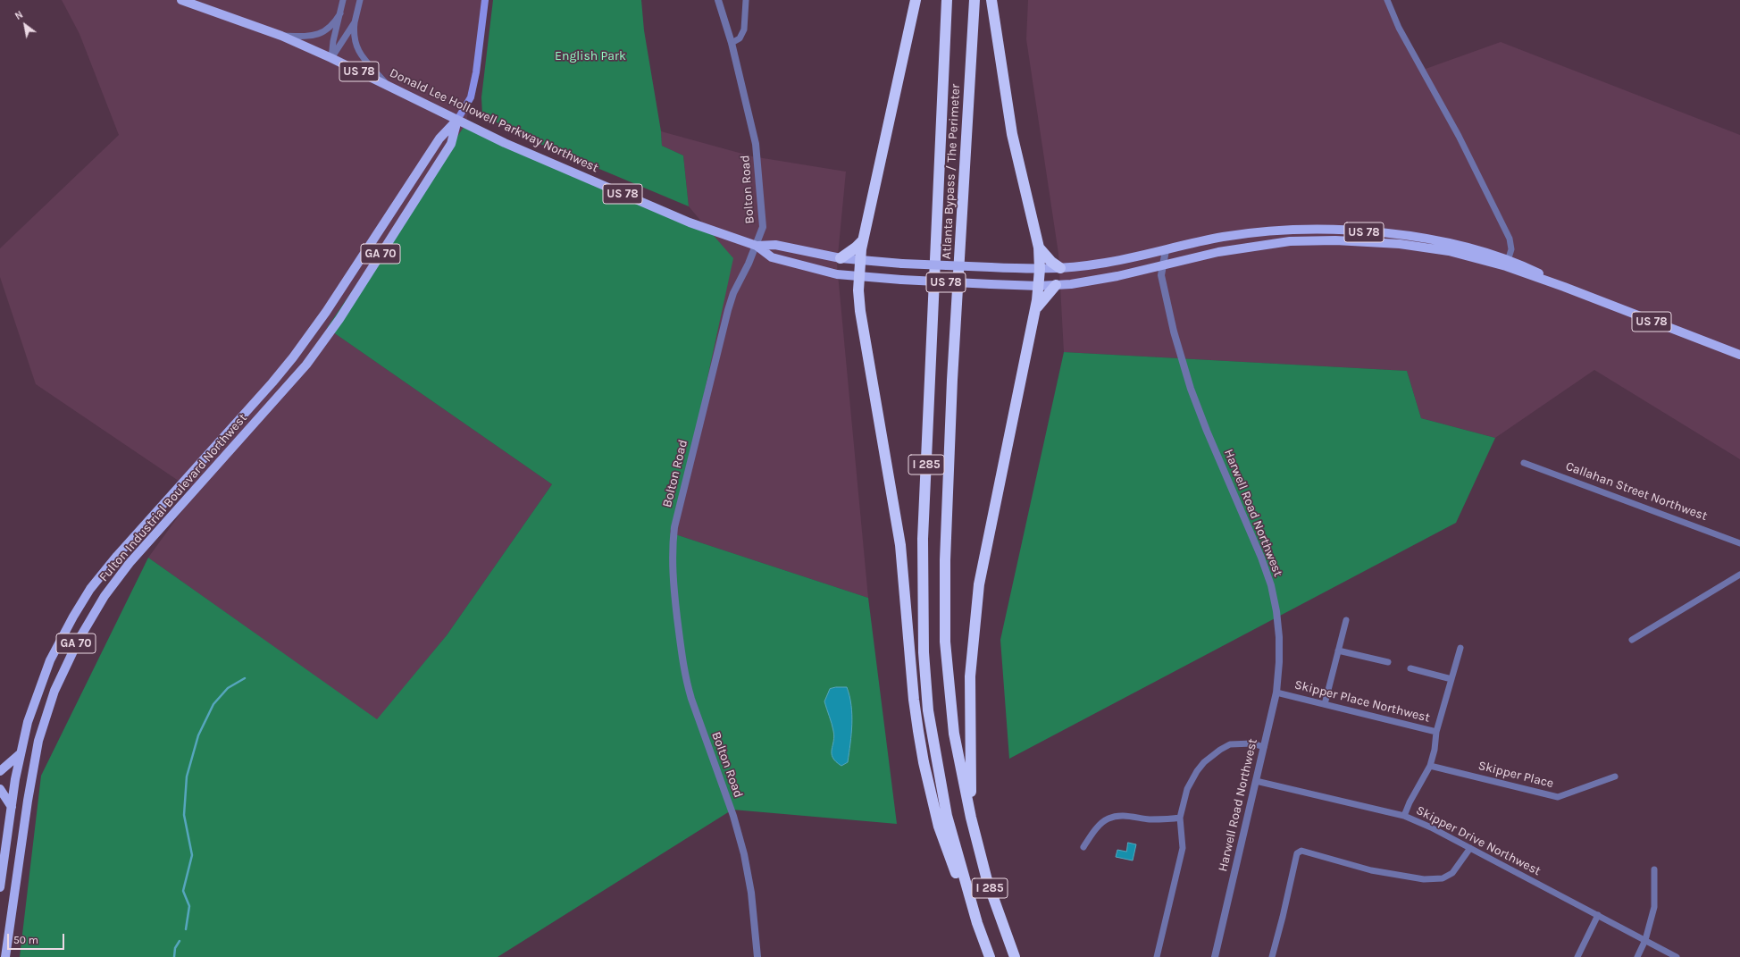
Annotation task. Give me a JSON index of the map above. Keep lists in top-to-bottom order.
{
  "streets": {
    "highway": ["Atlanta Bypass / The Perimeter", "I 285"],
    "main road": [
      "US 78",
      "Donald Lee Hollowell Parkway Northwest",
      "GA 70",
      "Fulton Industrial Boulevard Northwest"
    ],
    "street": [
      "Bolton Road",
      "Callahan Street Northwest",
      "Harwell Road Northwest",
      "Skipper Place Northwest",
      "Skipper Place",
      "Skipper Drive Northwest"
    ]
  },
  "crossings": [
    ["Donald Lee Hollowell Parkway Northwest", "Bolton Road"],
    ["Donald Lee Hollowell Parkway Northwest", "Fulton Industrial Boulevard Northwest"],
    ["Donald Lee Hollowell Parkway Northwest", "Harwell Road Northwest"],
    ["Harwell Road Northwest", "Skipper Place Northwest"],
    ["Harwell Road Northwest", "Skipper Drive Northwest"],
    ["Skipper Place Northwest", "Skipper Place"],
    ["Skipper Place Northwest", "Skipper Drive Northwest"]
  ],
  "parks": ["English Park"],
  "scale_bar": "50 m",
  "north": "top left"
}
